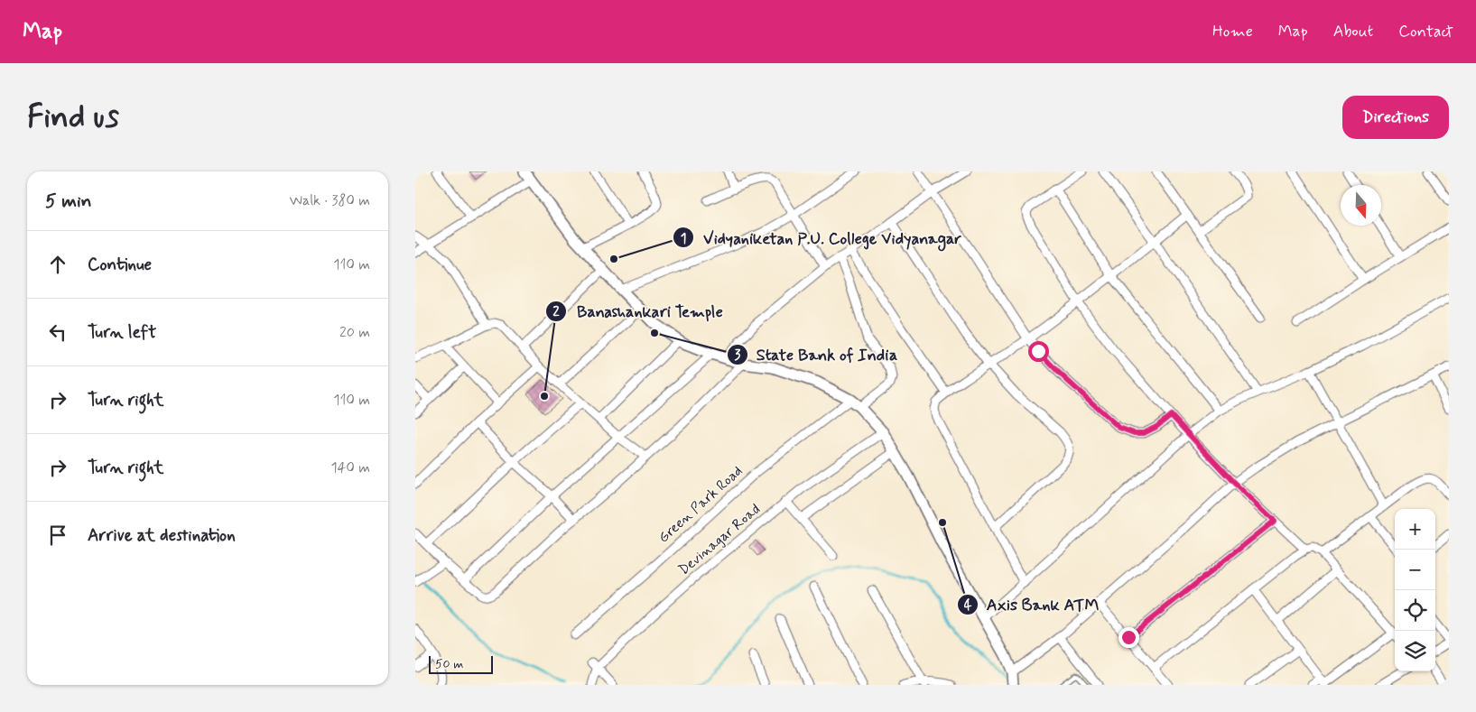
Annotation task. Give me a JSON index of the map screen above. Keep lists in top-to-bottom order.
{
  "streets": {
    "street": ["Green Park Road", "Devinagar Road"]
  },
  "places": [
    "Vidyaniketan P.U. College Vidyanagar",
    "State Bank of India",
    "Banashankari Temple",
    "Axis Bank ATM"
  ],
  "scale_bar": "50 m",
  "north": "bottom",
  "page": {
    "header": "Map",
    "nav": [
      "Home",
      "Map",
      "About",
      "Contact"
    ],
    "buttons": "Directions",
    "title": "Find us",
    "heading": ["5 min", "Walk · 380 m"],
    "list": [
      ["Continue", "110 m"],
      ["Turn left", "20 m"],
      ["Turn right", "110 m"],
      ["Turn right", "140 m"],
      "Arrive at destination"
    ],
    "map_buttons": ["+", "−"],
    "scale": "50 m"
  }
}
